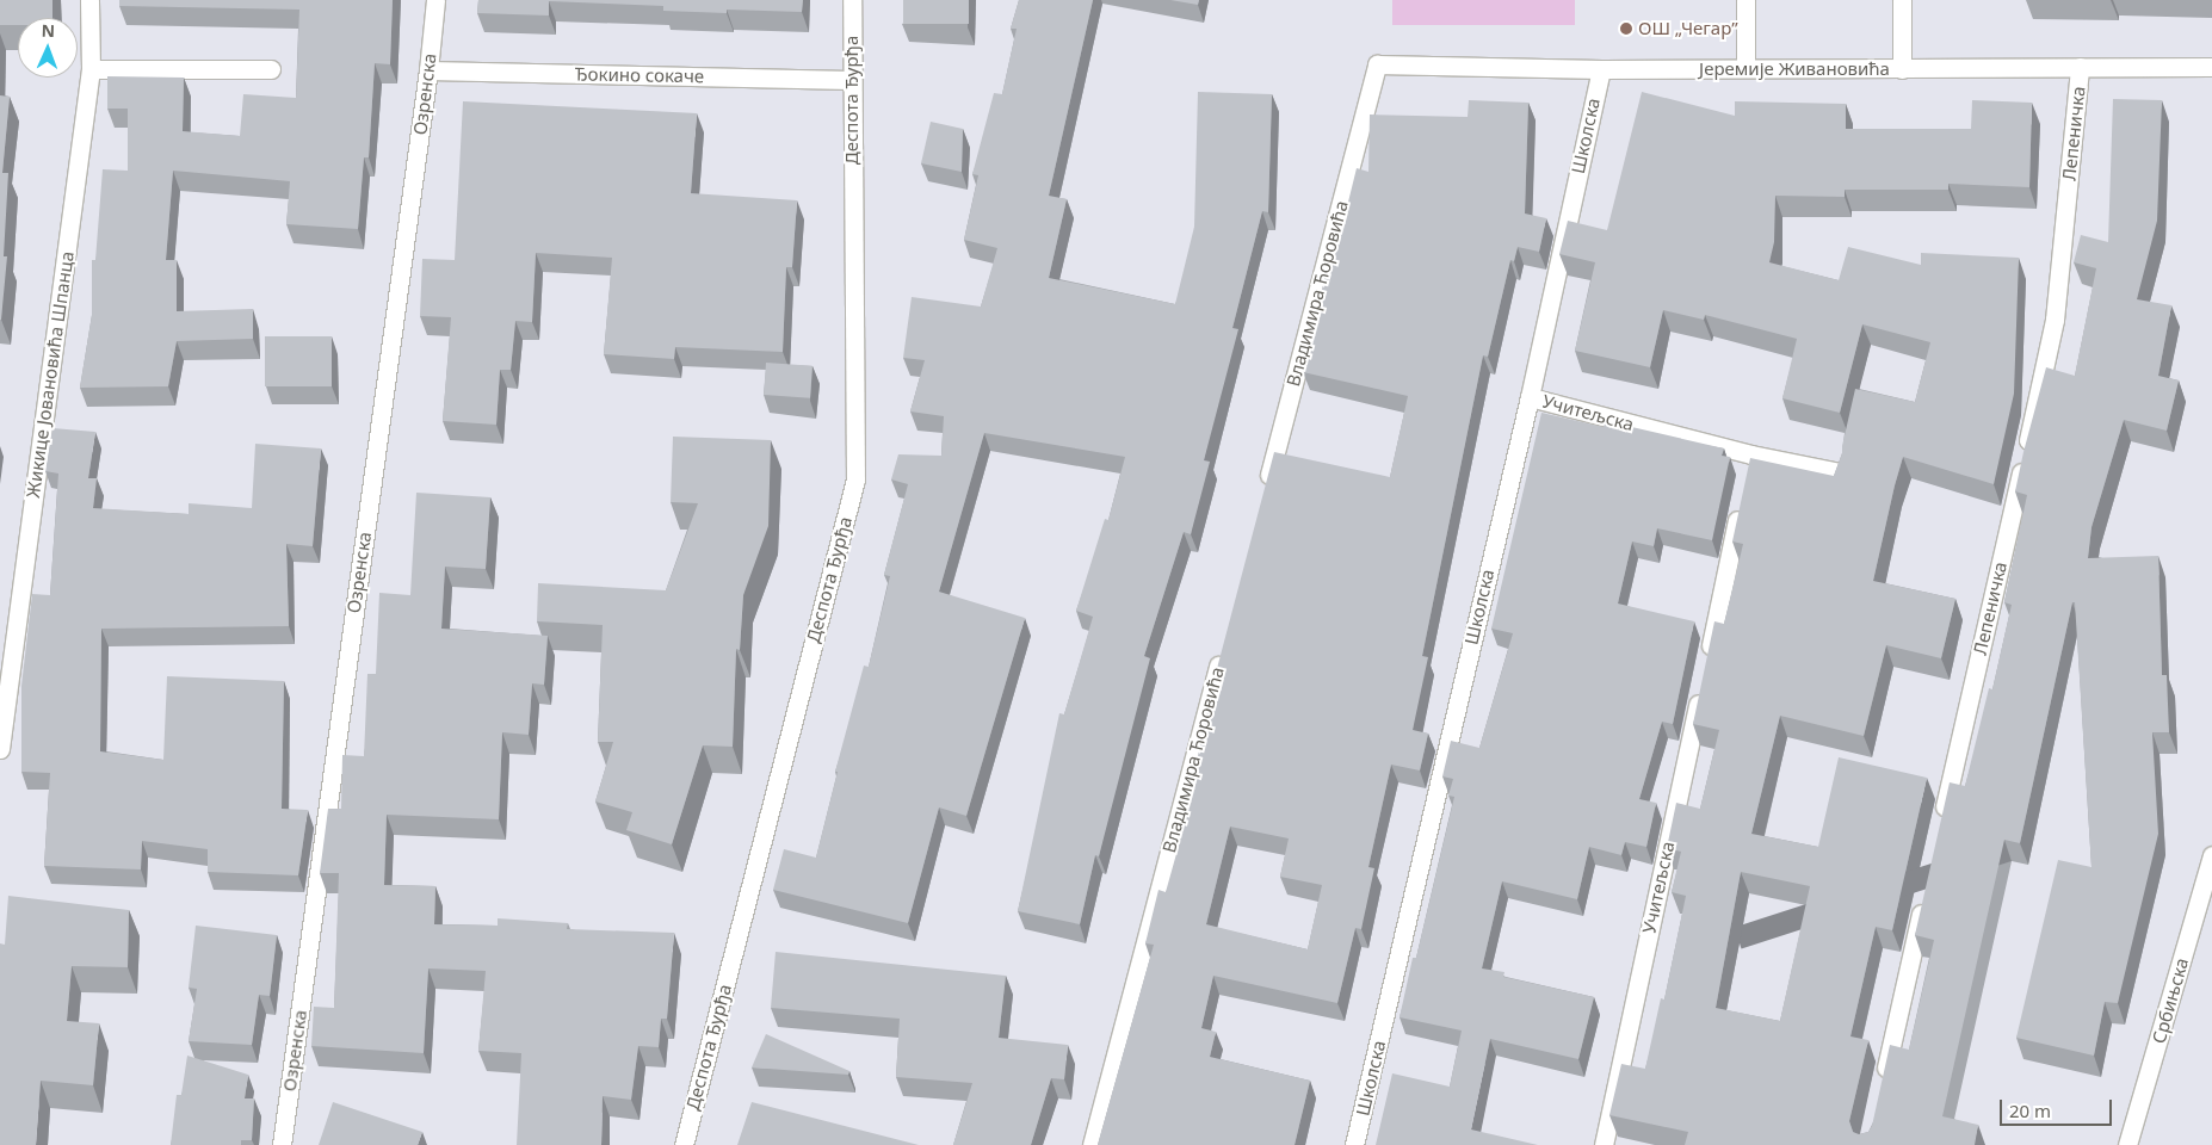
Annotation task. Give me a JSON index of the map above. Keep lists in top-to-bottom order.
{
  "streets": {
    "street": [
      "Јеремије Живановића",
      "Ђокино сокаче",
      "Озренска",
      "Деспота Ђурђа",
      "Лепеничка",
      "Школска",
      "Владимира Ћоровића",
      "Жикице Јовановића Шпанца",
      "Учитељска",
      "Србињска"
    ]
  },
  "crossings": [
    ["Јеремије Живановића", "Лепеничка"],
    ["Јеремије Живановића", "Школска"],
    ["Јеремије Живановића", "Владимира Ћоровића"],
    ["Ђокино сокаче", "Озренска"],
    ["Ђокино сокаче", "Деспота Ђурђа"],
    ["Школска", "Учитељска"]
  ],
  "places": ["ОШ „Чегар”"],
  "scale_bar": "20 m",
  "north": "top"
}
